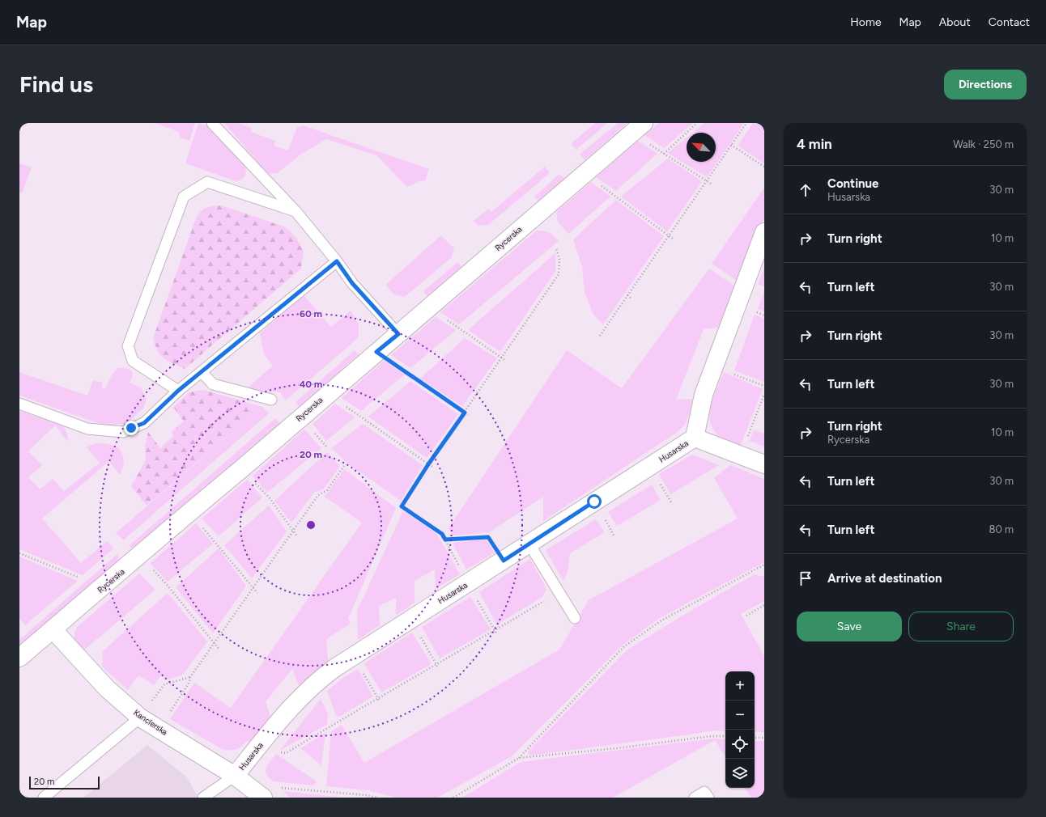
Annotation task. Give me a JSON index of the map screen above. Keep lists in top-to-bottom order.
{
  "streets": {
    "street": ["Rycerska", "Husarska", "Kanclerska"]
  },
  "crossings": [
    ["Rycerska", "Kanclerska"],
    ["Husarska", "Kanclerska"]
  ],
  "scale_bar": "20 m",
  "north": "top left",
  "page": {
    "header": "Map",
    "nav": [
      "Home",
      "Map",
      "About",
      "Contact"
    ],
    "buttons": [
      "Directions",
      ["Save", "Share"]
    ],
    "title": "Find us",
    "heading": ["4 min", "Walk · 250 m"],
    "list": [
      ["Continue", "Husarska", "30 m"],
      ["Turn right", "10 m"],
      ["Turn left", "30 m"],
      ["Turn right", "30 m"],
      ["Turn left", "30 m"],
      ["Turn right", "Rycerska", "10 m"],
      ["Turn left", "30 m"],
      ["Turn left", "80 m"],
      "Arrive at destination"
    ],
    "map_buttons": ["+", "−"],
    "scale": "20 m"
  },
  "rings": ["60 m", "40 m", "20 m"]
}
